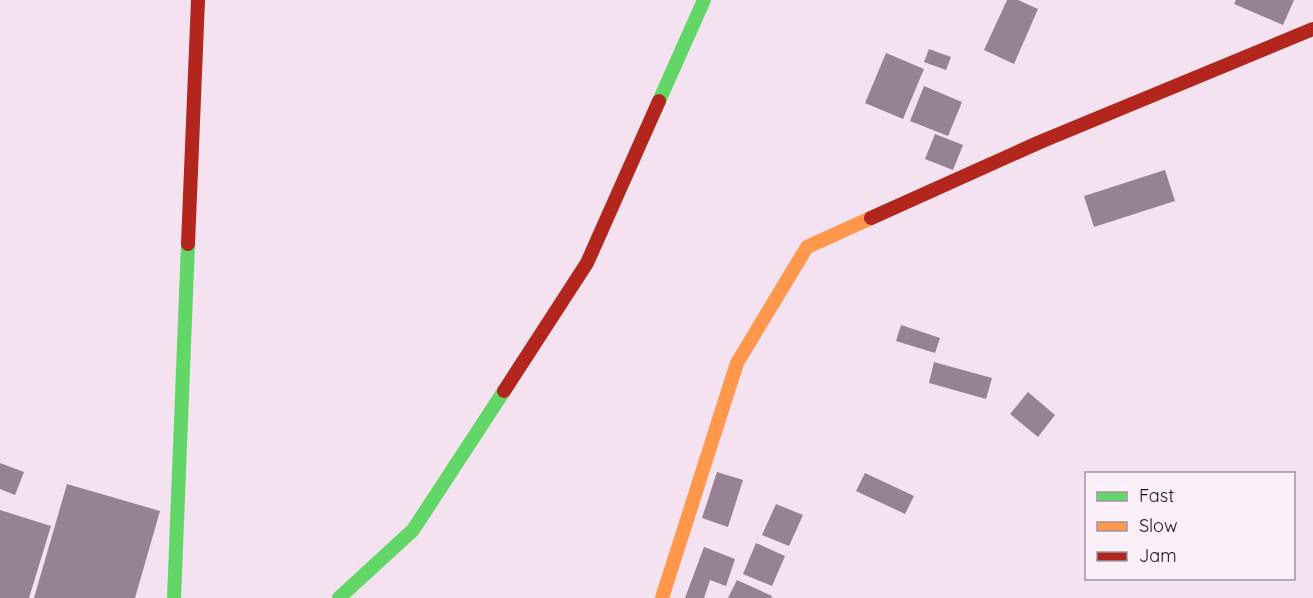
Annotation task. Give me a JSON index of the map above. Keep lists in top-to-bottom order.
{
  "legend": ["Fast", "Slow", "Jam"]
}
